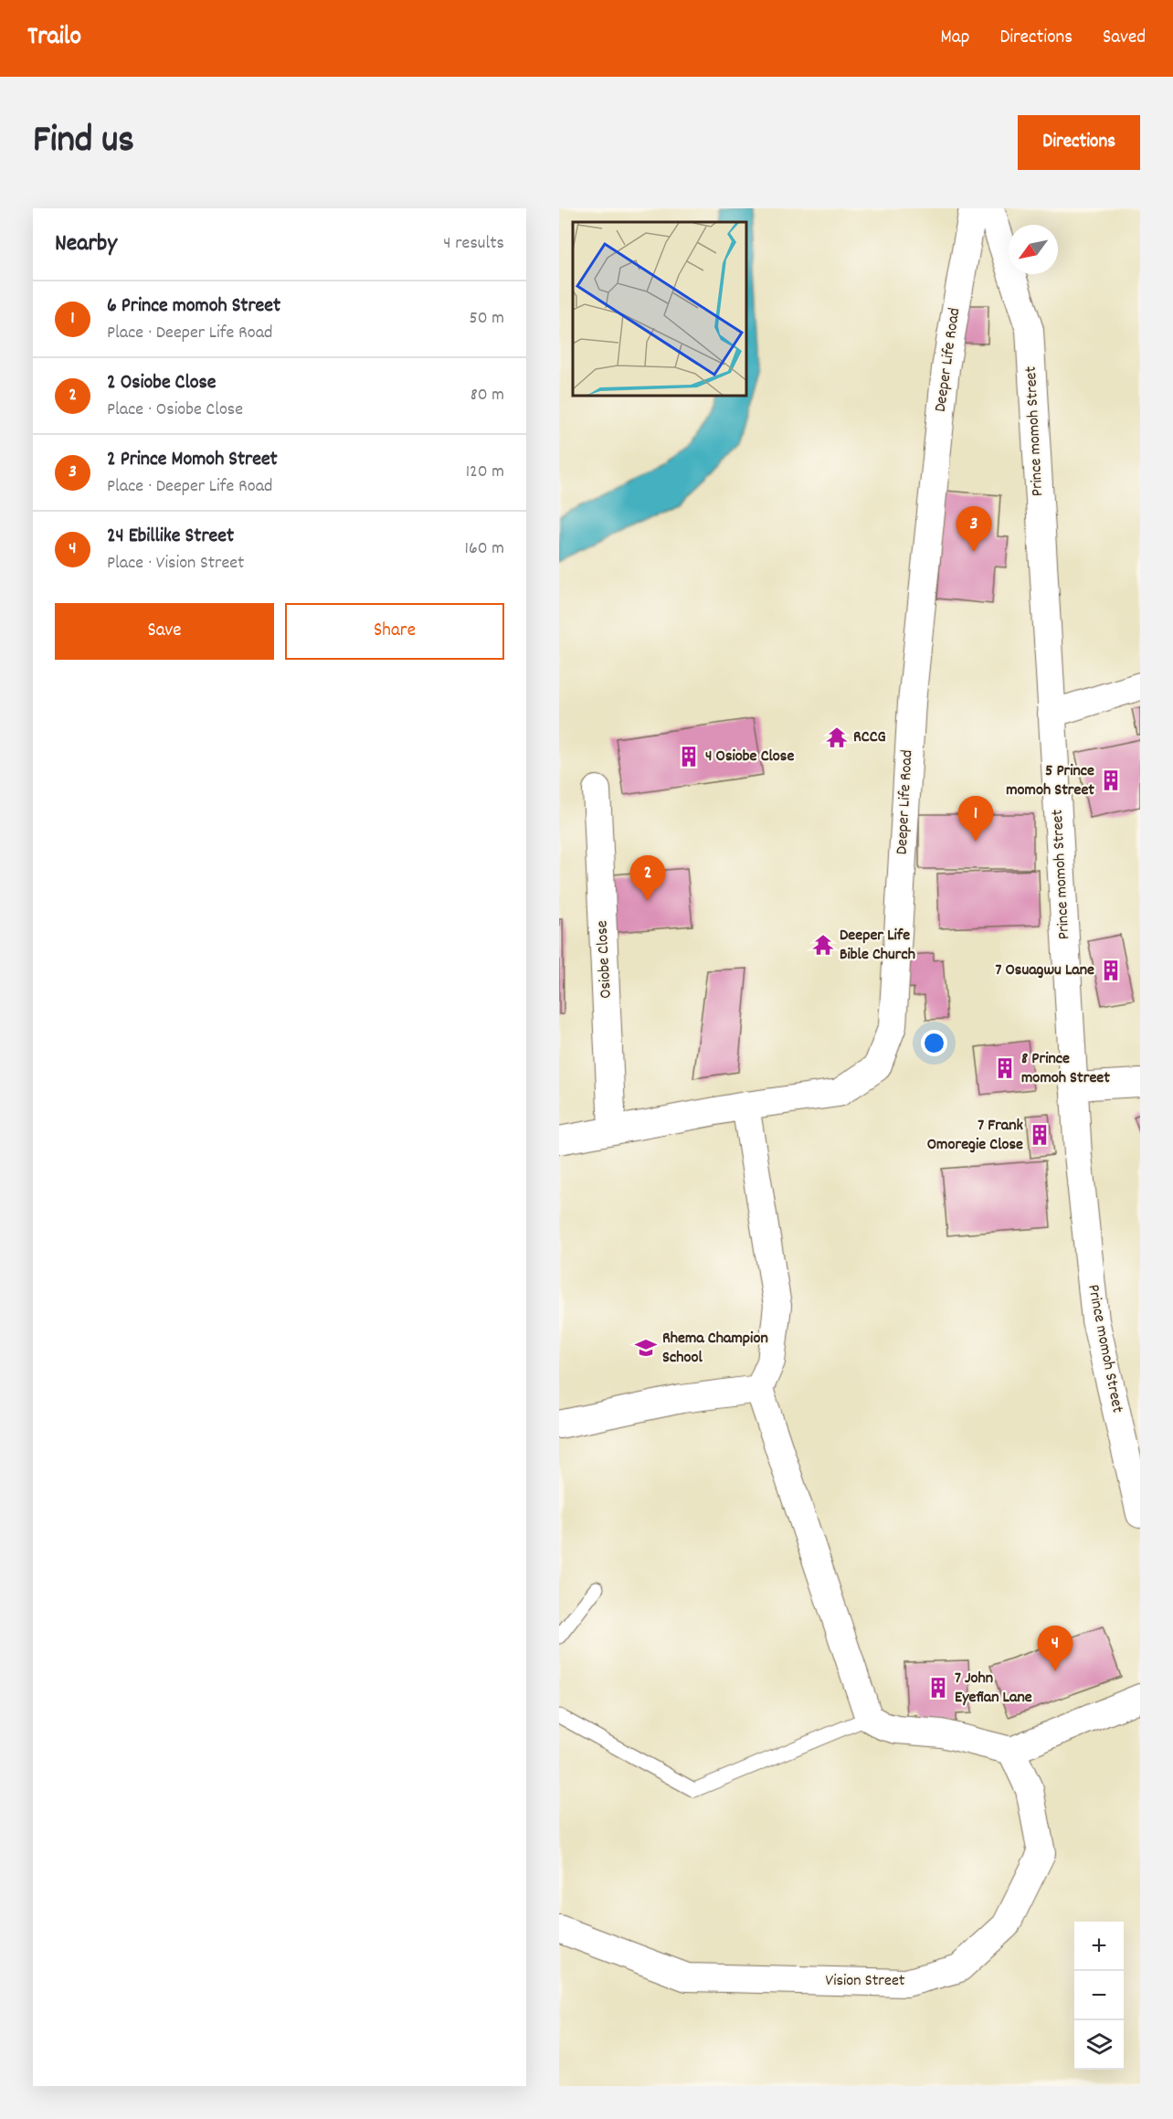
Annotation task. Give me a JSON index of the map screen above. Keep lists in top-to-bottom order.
{
  "streets": {
    "street": [
      "Deeper Life Road",
      "Prince momoh Street",
      "Osiobe Close",
      "Vision Street"
    ]
  },
  "crossings": [
    ["Deeper Life Road", "Osiobe Close"]
  ],
  "places": {
    "temple": ["RCCG", "Deeper Life Bible Church"],
    "building": [
      "4 Osiobe Close",
      "5 Prince momoh Street",
      "7 Osuagwu Lane",
      "8 Prince momoh Street",
      "7 Frank Omoregie Close",
      "7 John Eyefian Lane"
    ],
    "school or university": ["Rhema Champion School"]
  },
  "north": "bottom left",
  "page": {
    "header": "Trailo",
    "nav": ["Map", "Directions", "Saved"],
    "title": "Find us",
    "buttons": [
      "Directions",
      ["Save", "Share"]
    ],
    "heading": ["Nearby", "4 results"],
    "list": [
      {
        "mark": "1",
        "name": "6 Prince momoh Street",
        "note": "Place · Deeper Life Road",
        "value": "50 m"
      },
      {
        "mark": "2",
        "name": "2 Osiobe Close",
        "note": "Place · Osiobe Close",
        "value": "80 m"
      },
      {
        "mark": "3",
        "name": "2 Prince Momoh Street",
        "note": "Place · Deeper Life Road",
        "value": "120 m"
      },
      {
        "mark": "4",
        "name": "24 Ebillike Street",
        "note": "Place · Vision Street",
        "value": "160 m"
      }
    ],
    "pins": [
      "3",
      "1",
      "2",
      "4"
    ],
    "map_buttons": ["+", "−"]
  }
}
